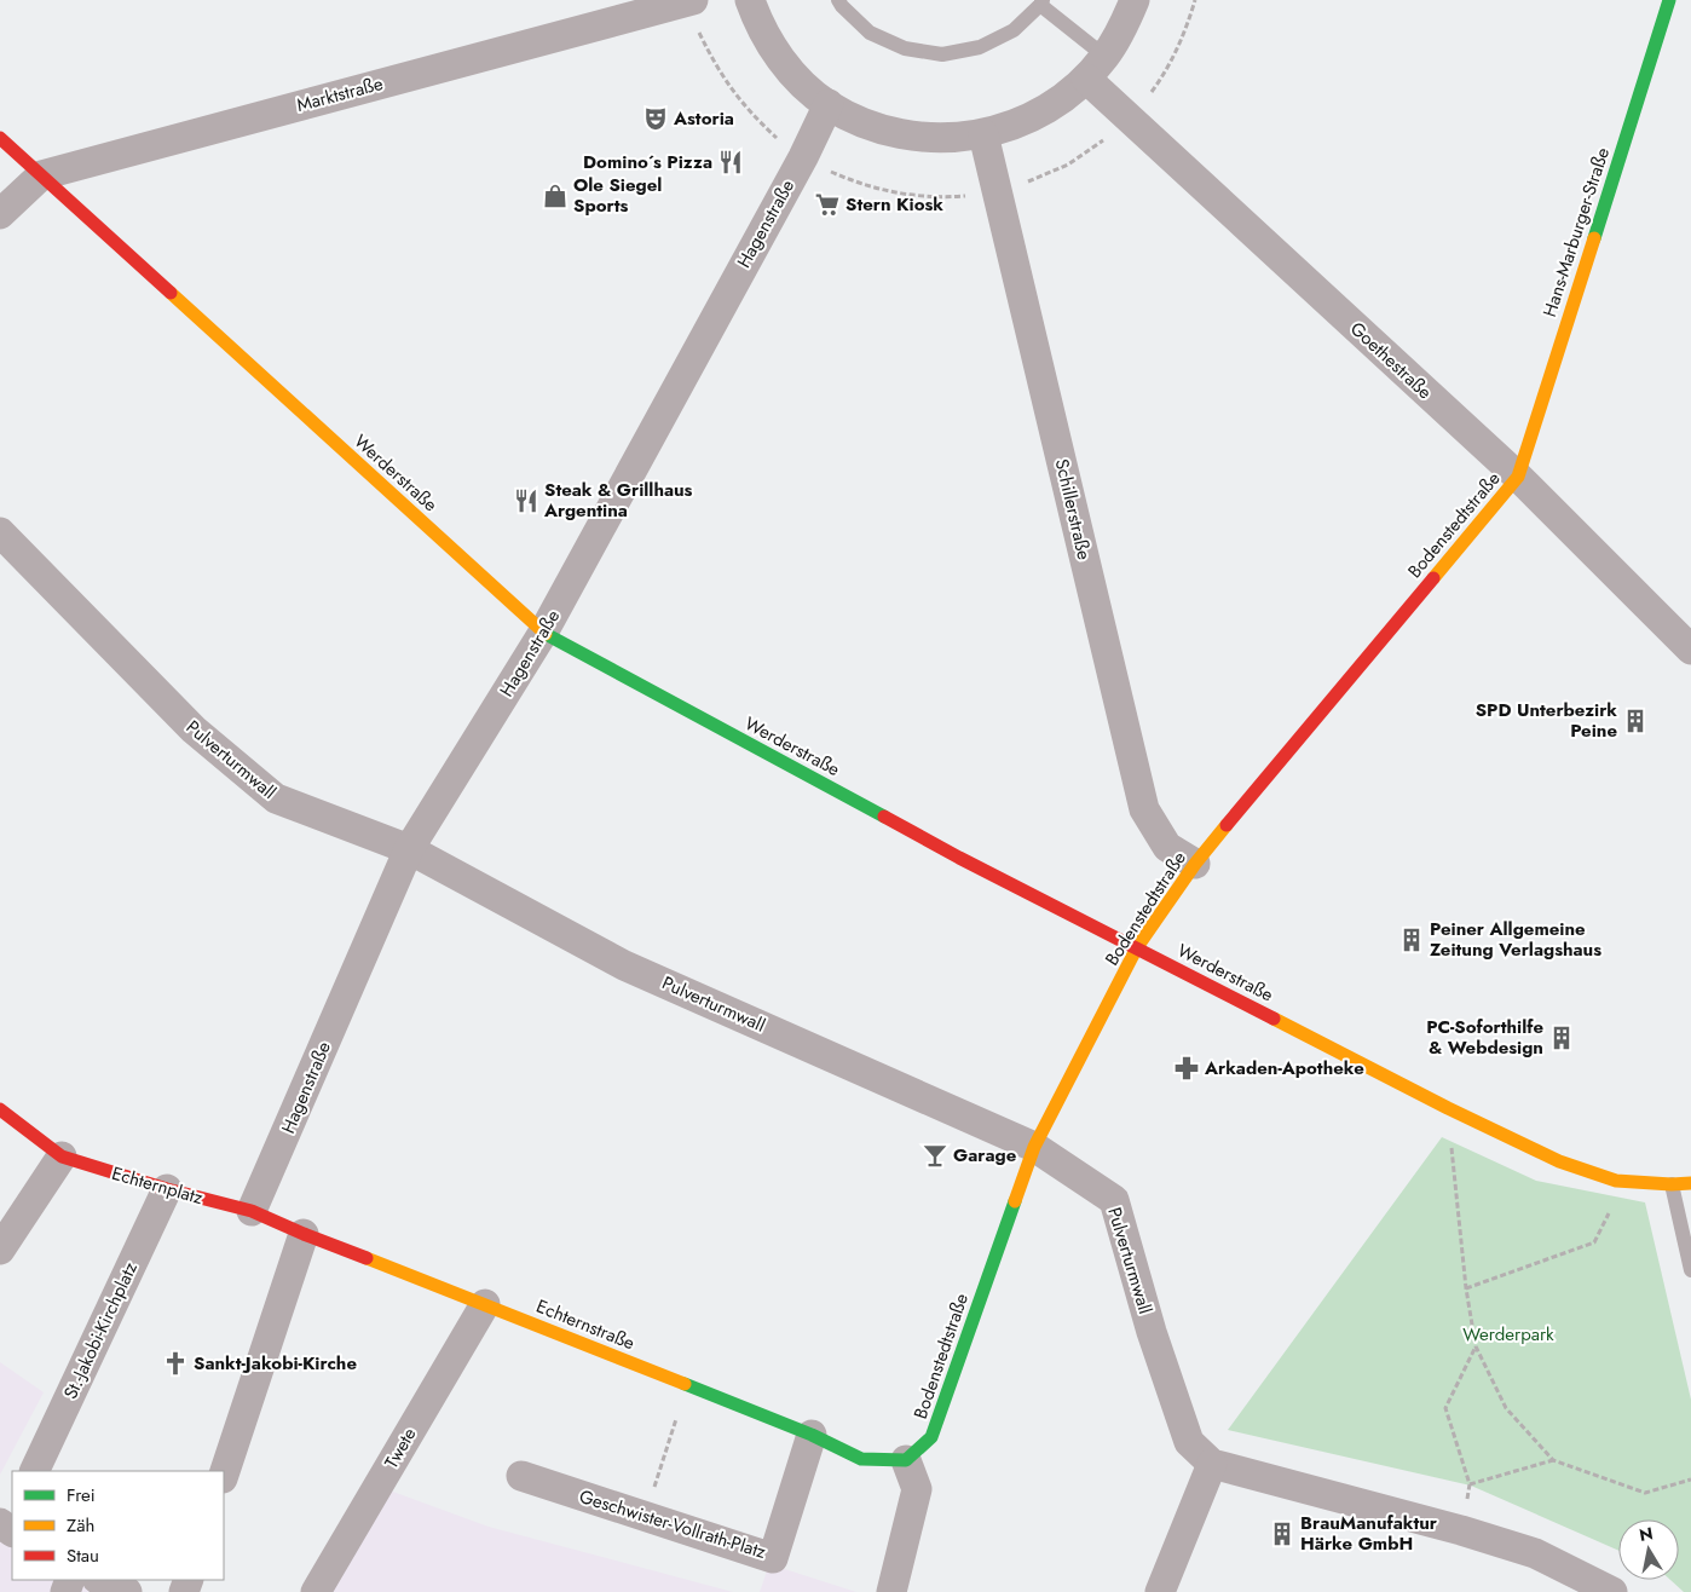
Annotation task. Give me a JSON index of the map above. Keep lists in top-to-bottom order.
{
  "streets": {
    "street": [
      "Marktstraße",
      "Hagenstraße",
      "Hans-Marburger-Straße",
      "Goethestraße",
      "Werderstraße",
      "Schillerstraße",
      "Bodenstedtstraße",
      "Pulverturmwall",
      "Echternplatz",
      "Echternstraße",
      "St.-Jakobi-Kirchplatz",
      "Twete",
      "Geschwister-Vollrath-Platz"
    ]
  },
  "crossings": [
    ["Marktstraße", "Werderstraße"],
    ["Hagenstraße", "Werderstraße"],
    ["Hagenstraße", "Pulverturmwall"],
    ["Hagenstraße", "Echternplatz"],
    ["Hagenstraße", "Echternstraße"],
    ["Hans-Marburger-Straße", "Goethestraße"],
    ["Hans-Marburger-Straße", "Bodenstedtstraße"],
    ["Goethestraße", "Bodenstedtstraße"],
    ["Werderstraße", "Bodenstedtstraße"],
    ["Schillerstraße", "Bodenstedtstraße"],
    ["Bodenstedtstraße", "Pulverturmwall"],
    ["Bodenstedtstraße", "Echternstraße"],
    ["Echternplatz", "Echternstraße"],
    ["Echternplatz", "St.-Jakobi-Kirchplatz"],
    ["Echternstraße", "Twete"],
    ["Echternstraße", "Geschwister-Vollrath-Platz"]
  ],
  "parks": ["Werderpark"],
  "places": {
    "theatre": ["Astoria"],
    "restaurant": ["Domino´s Pizza", "Steak & Grillhaus Argentina"],
    "shop": ["Ole Siegel Sports"],
    "supermarket": ["Stern Kiosk"],
    "building": [
      "SPD Unterbezirk Peine",
      "Peiner Allgemeine Zeitung Verlagshaus",
      "PC-Soforthilfe & Webdesign",
      "BrauManufaktur Härke GmbH"
    ],
    "pharmacy": ["Arkaden-Apotheke"],
    "bar": ["Garage"],
    "church": ["Sankt-Jakobi-Kirche"]
  },
  "legend": ["Frei", "Zäh", "Stau"],
  "north": "top"
}
